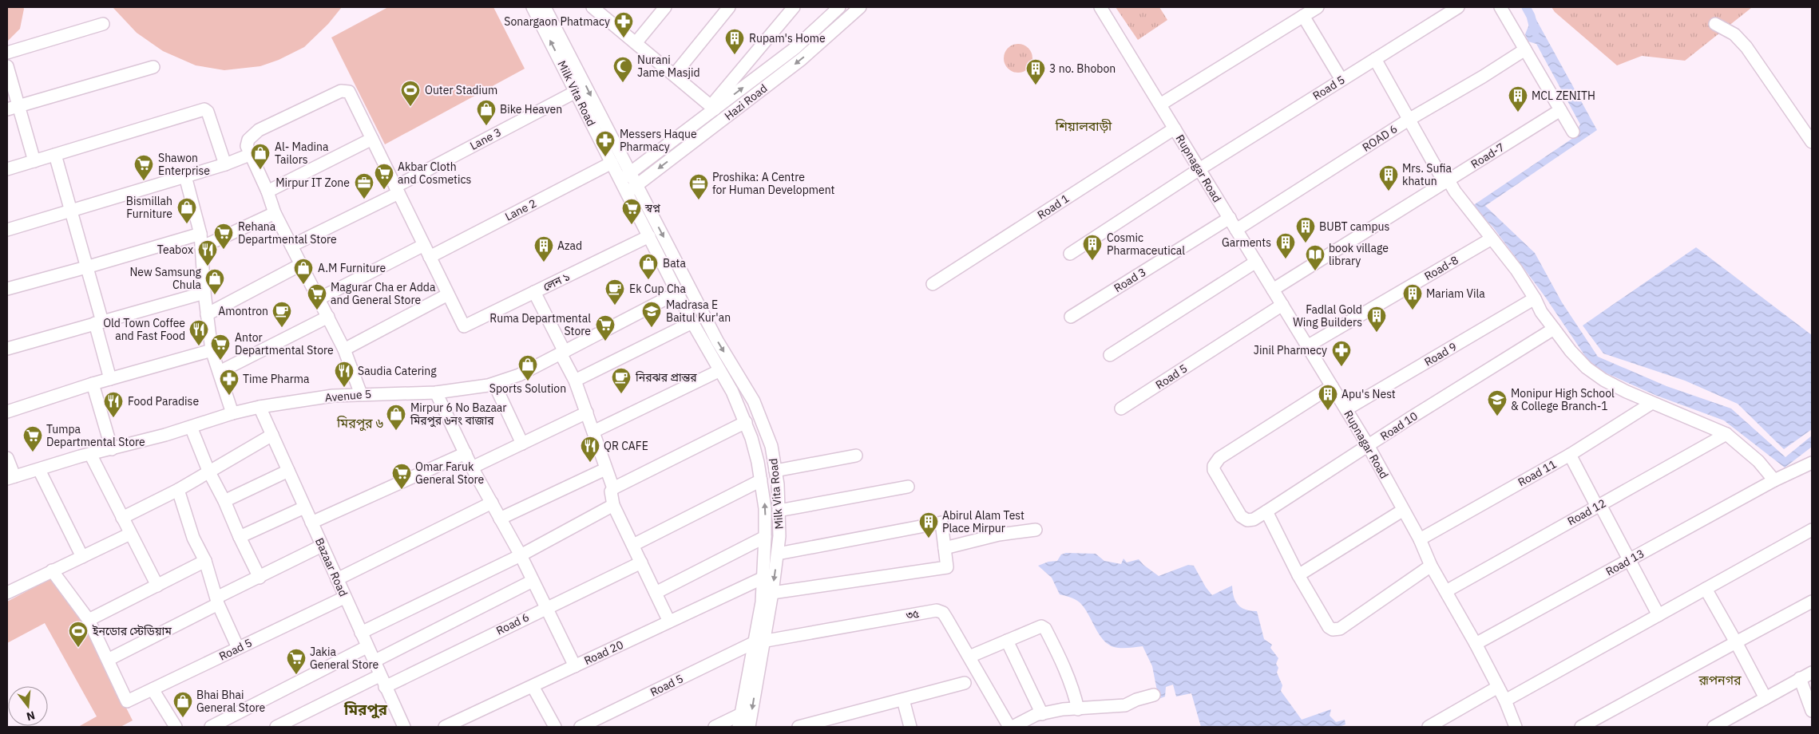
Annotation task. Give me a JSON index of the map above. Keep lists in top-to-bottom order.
{
  "streets": {
    "street": [
      "Road 5",
      "Milk Vita Road",
      "Hazi Road",
      "ROAD 6",
      "Lane 3",
      "Road-7",
      "Rupnagar Road",
      "Road 1",
      "Lane 2",
      "Road-8",
      "Road 3",
      "লেন ১",
      "Road 9",
      "Avenue 5",
      "Road 10",
      "Road 11",
      "Road 12",
      "Road 13",
      "Bazaar Road",
      "৩৫",
      "Road 6",
      "Road 20"
    ]
  },
  "crossings": [
    ["Road 5", "Milk Vita Road"],
    ["Road 5", "Rupnagar Road"],
    ["Road 5", "Bazaar Road"],
    ["Road 5", "৩৫"],
    ["Milk Vita Road", "Hazi Road"],
    ["Milk Vita Road", "Lane 3"],
    ["Milk Vita Road", "Lane 2"],
    ["Milk Vita Road", "লেন ১"],
    ["Milk Vita Road", "Avenue 5"],
    ["Milk Vita Road", "৩৫"],
    ["Milk Vita Road", "Road 20"],
    ["ROAD 6", "Rupnagar Road"],
    ["Road-7", "Rupnagar Road"],
    ["Rupnagar Road", "Road 1"],
    ["Rupnagar Road", "Road-8"],
    ["Rupnagar Road", "Road 3"],
    ["Rupnagar Road", "Road 9"],
    ["Rupnagar Road", "Road 10"],
    ["Rupnagar Road", "Road 11"],
    ["Rupnagar Road", "Road 12"],
    ["Rupnagar Road", "Road 13"],
    ["Avenue 5", "Bazaar Road"],
    ["Bazaar Road", "Road 6"]
  ],
  "districts": [
    "শিয়ালবাড়ী",
    "মিরপুর ৬",
    "রূপনগর",
    "মিরপুর"
  ],
  "places": {
    "pharmacy": [
      "Sonargaon Phatmacy",
      "Messers Haque Pharmacy",
      "Jinil Pharmecy",
      "Time Pharma"
    ],
    "building": [
      "Rupam's Home",
      "3 no. Bhobon",
      "MCL ZENITH",
      "Mrs. Sufia khatun",
      "BUBT campus",
      "Garments",
      "Cosmic Pharmaceutical",
      "Azad",
      "Mariam Vila",
      "Fadlal Gold Wing Builders",
      "Apu's Nest",
      "Abirul Alam Test Place Mirpur"
    ],
    "mosque": ["Nurani Jame Masjid"],
    "sports": ["Outer Stadium", "ইনডোর স্টেডিয়াম"],
    "shop": [
      "Bike Heaven",
      "Al- Madina Tailors",
      "Bismillah Furniture",
      "Bata",
      "A.M Furniture",
      "New Samsung Chula",
      "Sports Solution",
      "Mirpur 6 No Bazaar মিরপুর ৬নং বাজার",
      "Bhai Bhai General Store"
    ],
    "supermarket": [
      "Shawon Enterprise",
      "Akbar Cloth and Cosmetics",
      "স্বপ্ন",
      "Rehana Departmental Store",
      "Magurar Cha er Adda and General Store",
      "Ruma Departmental Store",
      "Antor Departmental Store",
      "Tumpa Departmental Store",
      "Omar Faruk General Store",
      "Jakia General Store"
    ],
    "office": ["Mirpur IT Zone", "Proshika: A Centre for Human Development"],
    "restaurant": [
      "Teabox",
      "Old Town Coffee and Fast Food",
      "Saudia Catering",
      "Food Paradise",
      "QR CAFE"
    ],
    "library": ["book village library"],
    "cafe": ["Ek Cup Cha", "Amontron", "নিরঝর প্রান্তর"],
    "school or university": ["Madrasa E Baitul Kur'an", "Monipur High School & College Branch-1"]
  },
  "north": "bottom"
}
